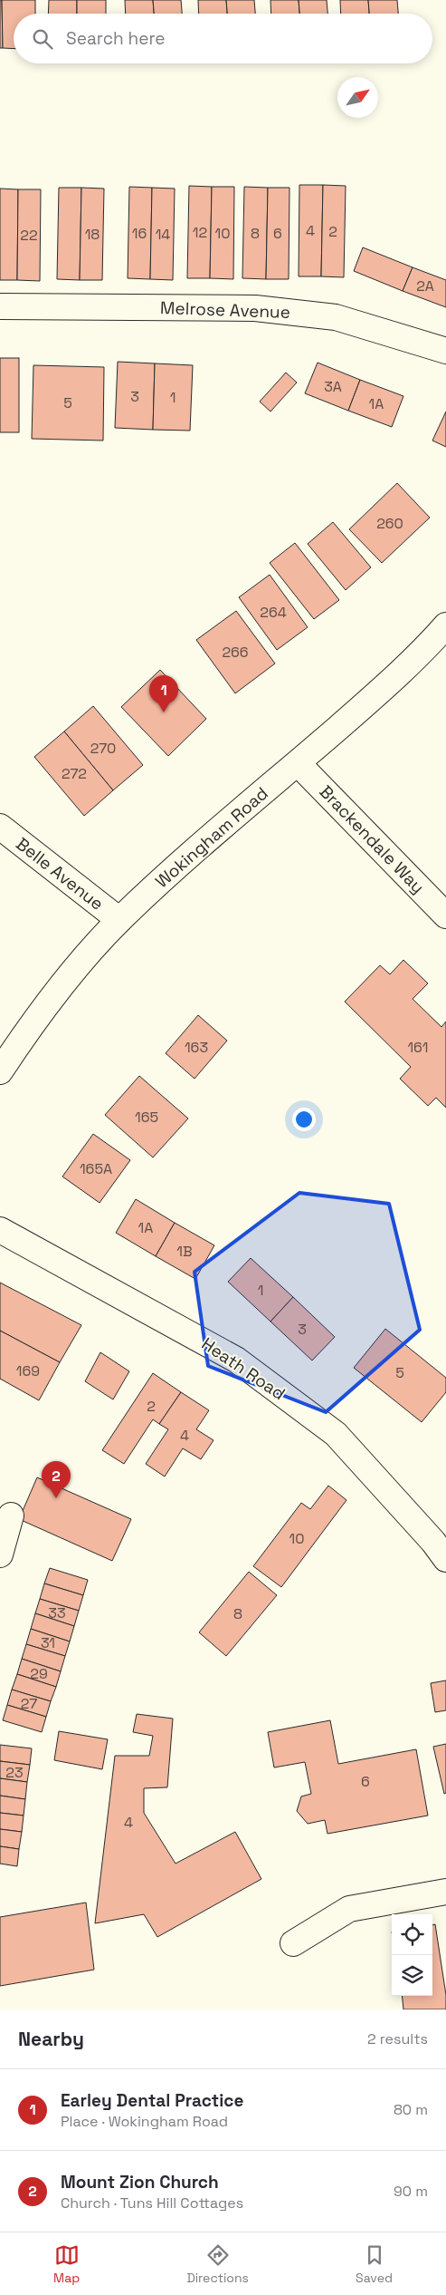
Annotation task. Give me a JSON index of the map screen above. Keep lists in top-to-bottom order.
{
  "streets": {
    "street": [
      "Melrose Avenue",
      "Wokingham Road",
      "Brackendale Way",
      "Belle Avenue",
      "Heath Road"
    ]
  },
  "crossings": [
    ["Wokingham Road", "Brackendale Way"],
    ["Wokingham Road", "Belle Avenue"]
  ],
  "house_numbers": [
    "4",
    "2",
    "12",
    "16",
    "10",
    "8",
    "6",
    "18",
    "14",
    "22",
    "2A",
    "3A",
    "3",
    "1",
    "5",
    "1A",
    "260",
    "264",
    "266",
    "270",
    "272",
    "163",
    "161",
    "165",
    "165A",
    "1A",
    "1B",
    "1",
    "3",
    "169",
    "5",
    "2",
    "4",
    "10",
    "33",
    "8",
    "31",
    "29",
    "27",
    "23",
    "6",
    "4"
  ],
  "north": "top right",
  "page": {
    "search": "Search here",
    "pins": ["1", "2"],
    "heading": ["Nearby", "2 results"],
    "list": [
      {
        "mark": "1",
        "name": "Earley Dental Practice",
        "note": "Place · Wokingham Road",
        "value": "80 m"
      },
      {
        "mark": "2",
        "name": "Mount Zion Church",
        "note": "Church · Tuns Hill Cottages",
        "value": "90 m"
      }
    ],
    "nav": ["Map", "Directions", "Saved"]
  }
}
